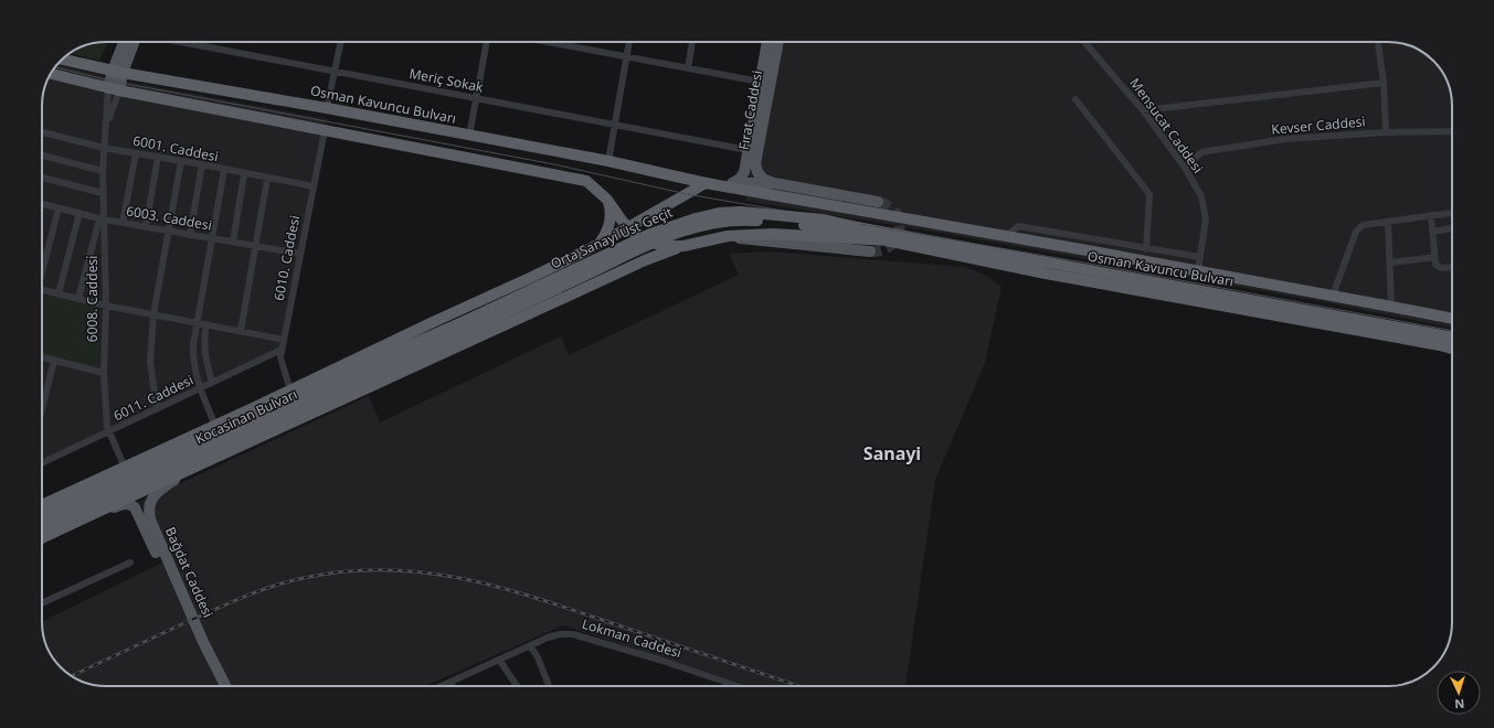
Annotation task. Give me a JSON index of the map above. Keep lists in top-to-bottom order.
{
  "streets": {
    "highway": ["Osman Kavuncu Bulvarı", "Orta Sanayi Üst Geçit", "Kocasinan Bulvarı"],
    "main road": ["Fırat Caddesi", "Bağdat Caddesi"],
    "street": [
      "Meriç Sokak",
      "Mensucat Caddesi",
      "Kevser Caddesi",
      "6001. Caddesi",
      "6003. Caddesi",
      "6010. Caddesi",
      "6008. Caddesi",
      "6011. Caddesi",
      "Lokman Caddesi"
    ]
  },
  "crossings": [
    ["Meriç Sokak", "Fırat Caddesi"],
    ["Osman Kavuncu Bulvarı", "Orta Sanayi Üst Geçit"],
    ["Mensucat Caddesi", "Kevser Caddesi"],
    ["6001. Caddesi", "6010. Caddesi"],
    ["6001. Caddesi", "6008. Caddesi"],
    ["6003. Caddesi", "6010. Caddesi"],
    ["6003. Caddesi", "6008. Caddesi"],
    ["Orta Sanayi Üst Geçit", "Kocasinan Bulvarı"],
    ["6010. Caddesi", "6011. Caddesi"],
    ["6008. Caddesi", "6011. Caddesi"]
  ],
  "districts": ["Sanayi"],
  "north": "bottom"
}
